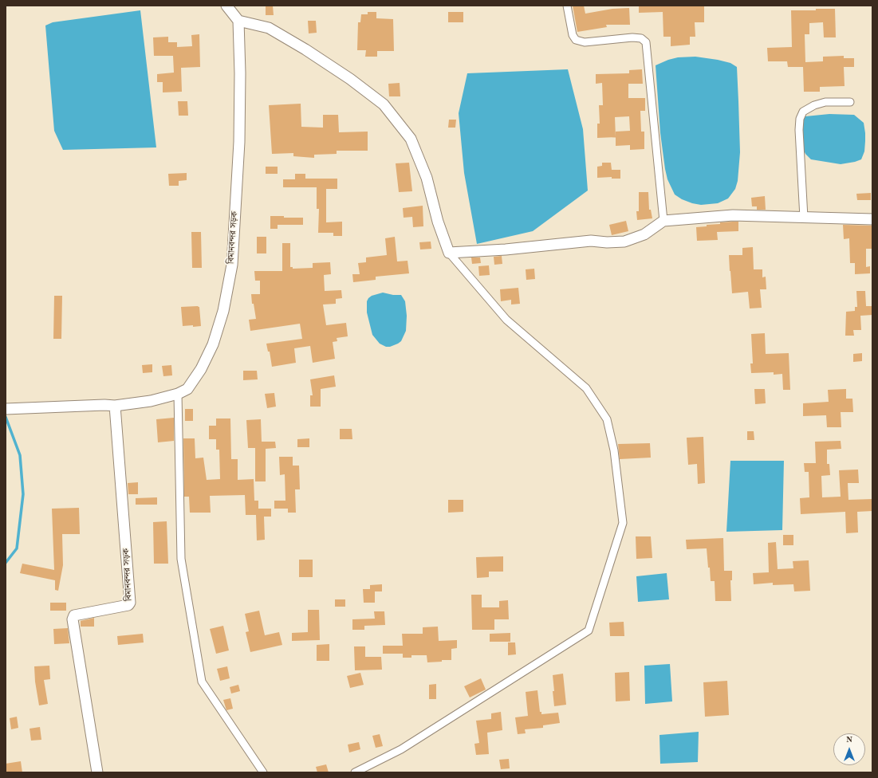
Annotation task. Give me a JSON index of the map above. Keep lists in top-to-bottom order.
{
  "streets": {
    "main road": ["বিমানবন্দর সড়ক"]
  },
  "north": "top"
}
